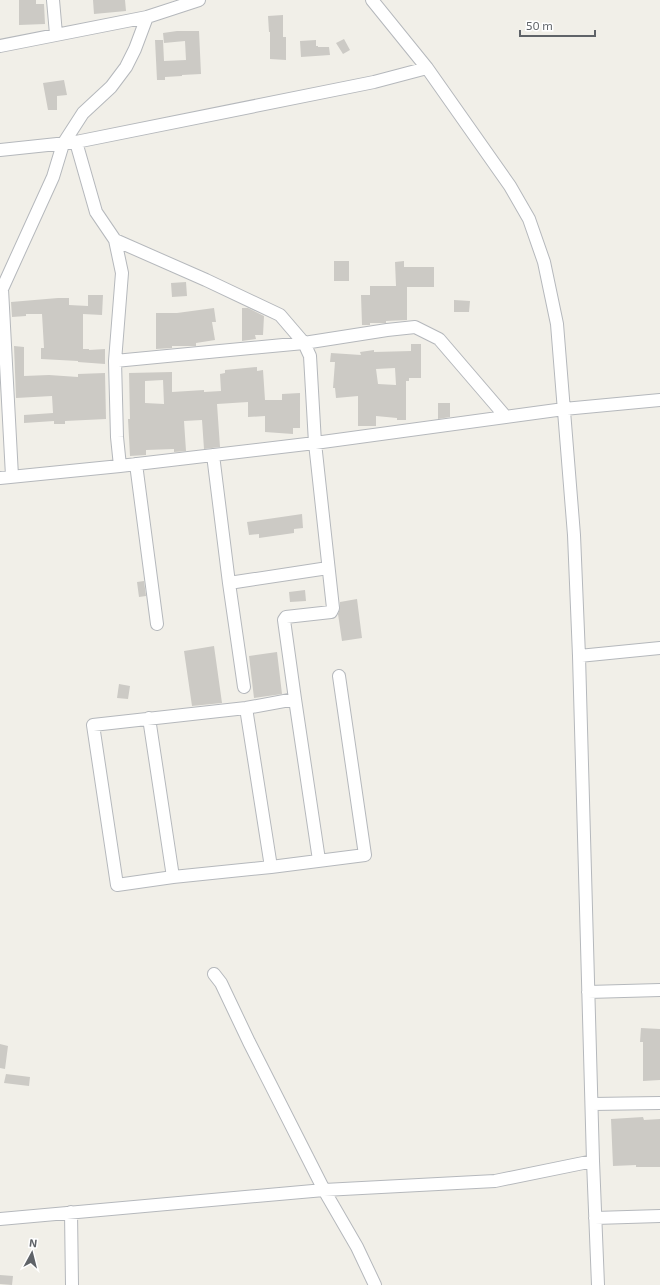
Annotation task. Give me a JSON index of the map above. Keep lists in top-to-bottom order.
{
  "scale_bar": "50 m",
  "north": "top"
}
